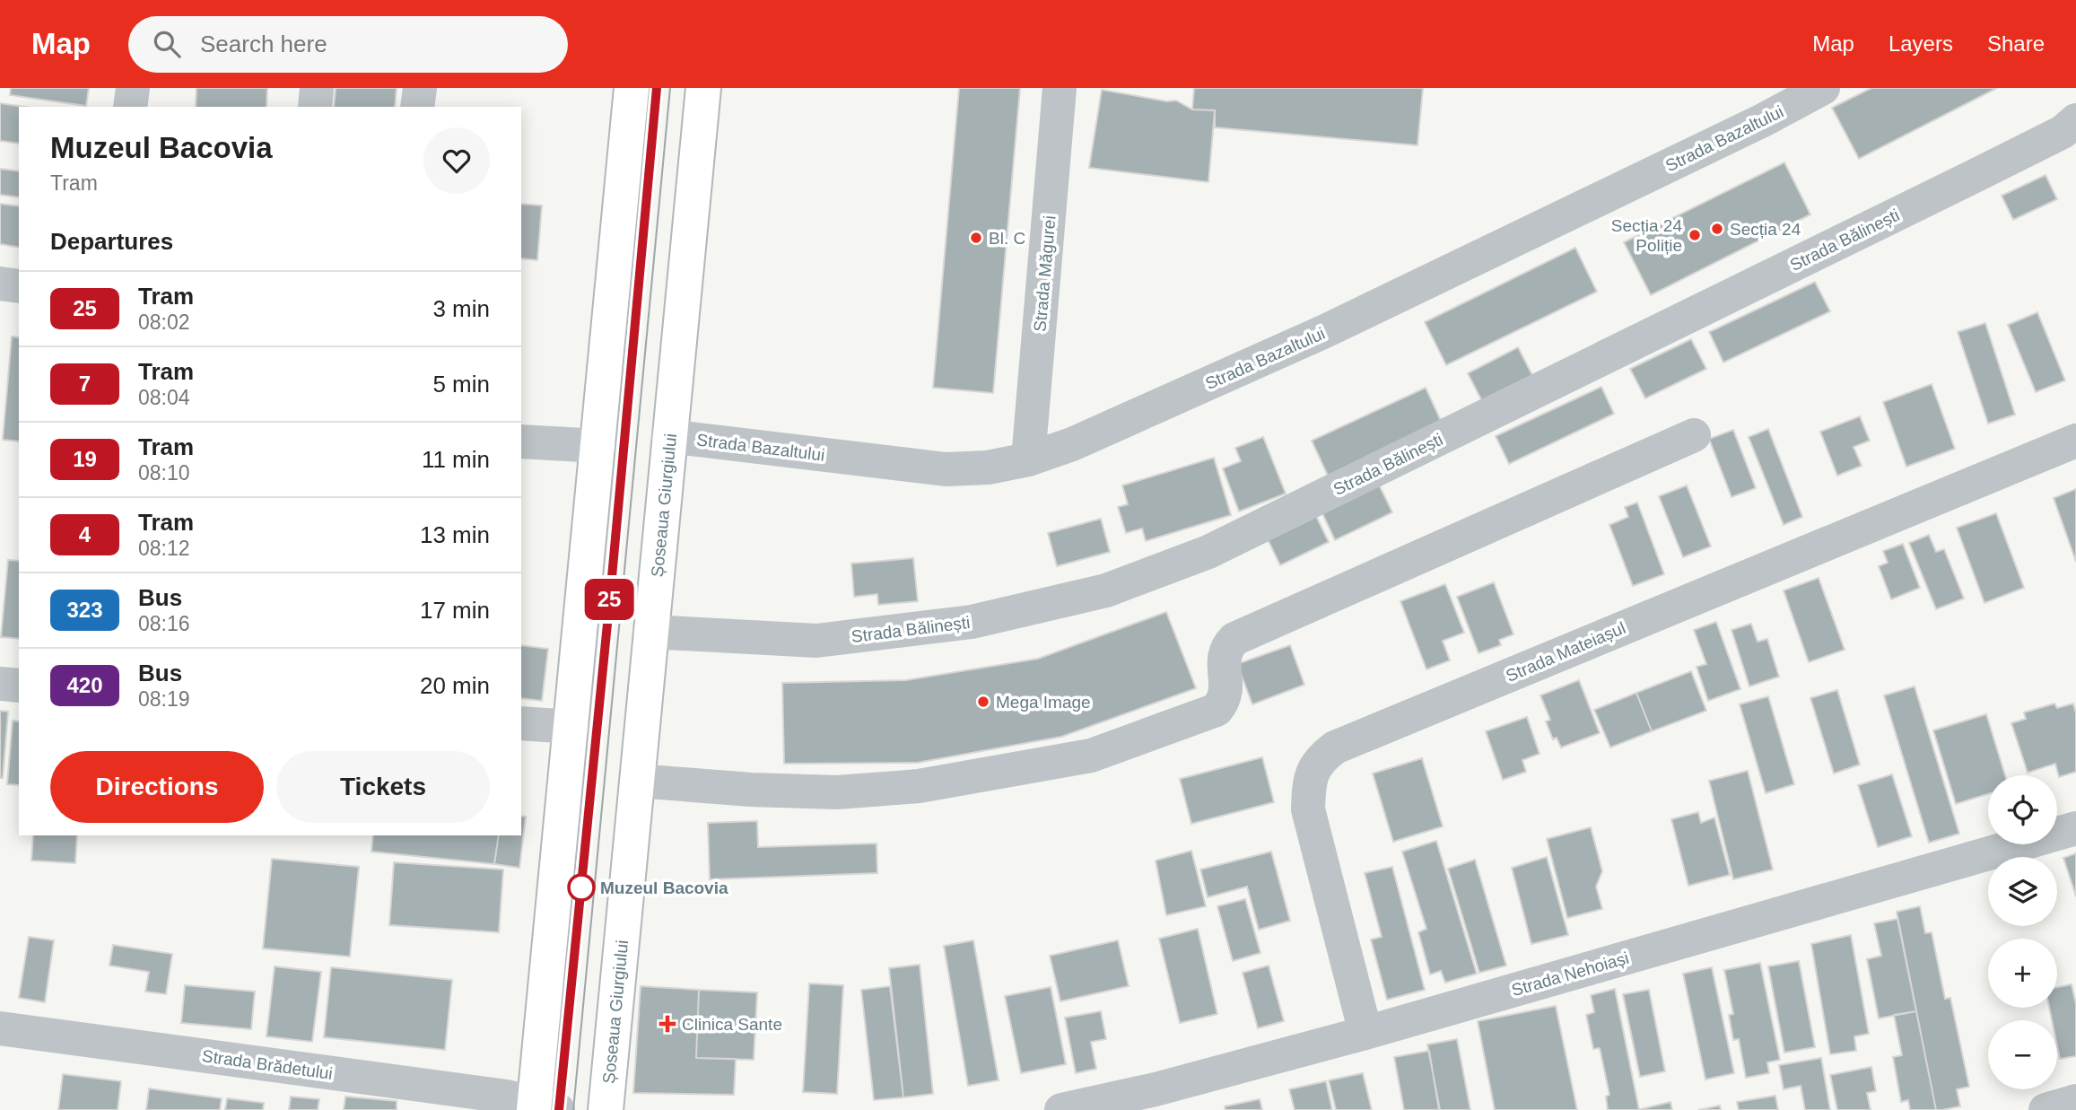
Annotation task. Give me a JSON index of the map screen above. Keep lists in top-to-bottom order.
{
  "streets": {
    "main road": ["Șoseaua Giurgiului"],
    "street": [
      "Strada Bazaltului",
      "Strada Bălinești",
      "Strada Măgurei",
      "Strada Mateiașul",
      "Strada Nehoiași",
      "Strada Brădetului"
    ]
  },
  "crossings": [
    ["Strada Bazaltului", "Strada Măgurei"],
    ["Strada Bazaltului", "Șoseaua Giurgiului"],
    ["Strada Bălinești", "Șoseaua Giurgiului"],
    ["Strada Mateiașul", "Strada Nehoiași"]
  ],
  "places": {
    "other": [
      "Secția 24",
      "Secția 24 Poliție",
      "Bl. C",
      "Mega Image",
      "Muzeul Bacovia"
    ],
    "health": ["Clinica Sante"]
  },
  "lines": ["tram line 25"],
  "page": {
    "header": "Map",
    "search": "Search here",
    "nav": ["Map", "Layers", "Share"],
    "on_map": "25",
    "heading": [
      ["Muzeul Bacovia", "Tram"],
      "Departures"
    ],
    "list": [
      {
        "mark": "25",
        "name": "Tram",
        "note": "08:02",
        "value": "3 min"
      },
      {
        "mark": "7",
        "name": "Tram",
        "note": "08:04",
        "value": "5 min"
      },
      {
        "mark": "19",
        "name": "Tram",
        "note": "08:10",
        "value": "11 min"
      },
      {
        "mark": "4",
        "name": "Tram",
        "note": "08:12",
        "value": "13 min"
      },
      {
        "mark": "323",
        "name": "Bus",
        "note": "08:16",
        "value": "17 min"
      },
      {
        "mark": "420",
        "name": "Bus",
        "note": "08:19",
        "value": "20 min"
      }
    ],
    "buttons": ["Directions", "Tickets"],
    "map_buttons": ["+", "−"]
  }
}
